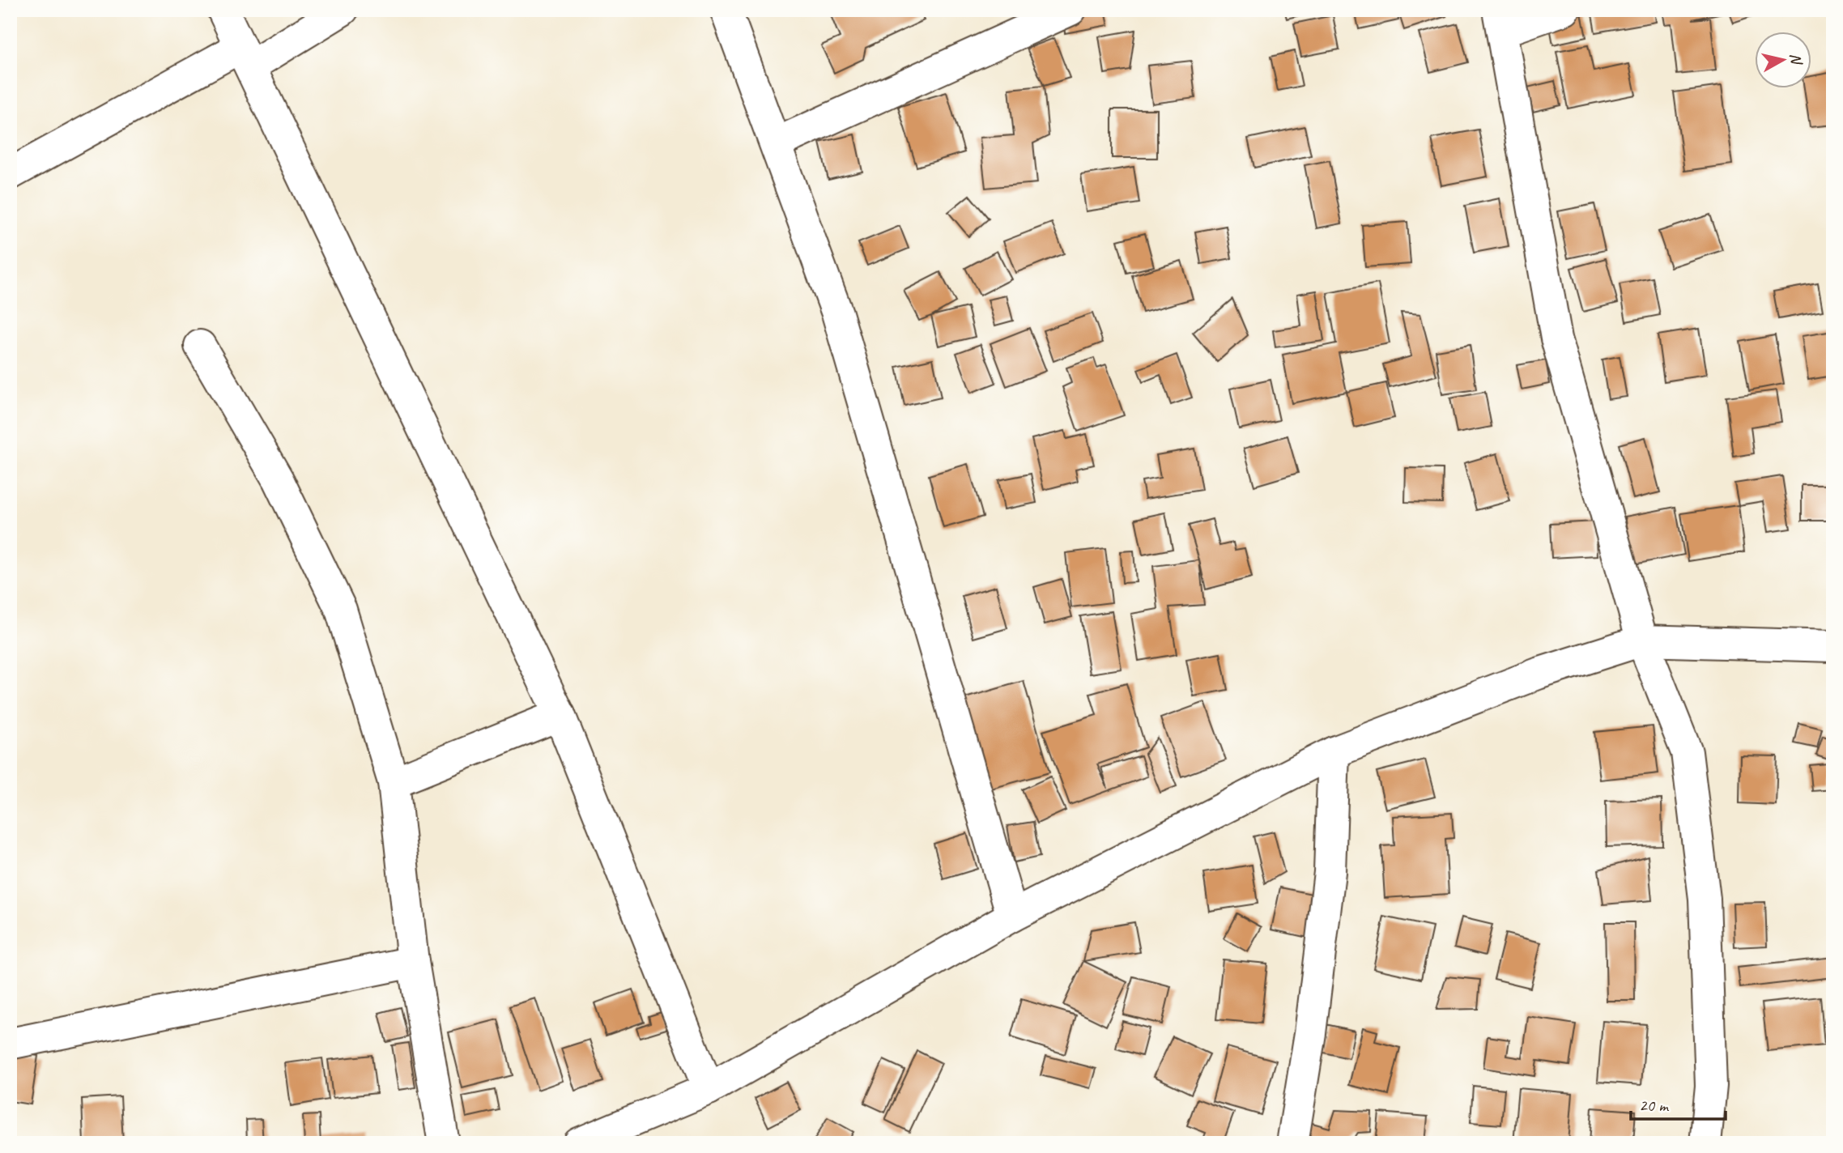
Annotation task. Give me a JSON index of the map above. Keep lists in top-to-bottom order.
{
  "scale_bar": "20 m",
  "north": "right"
}
